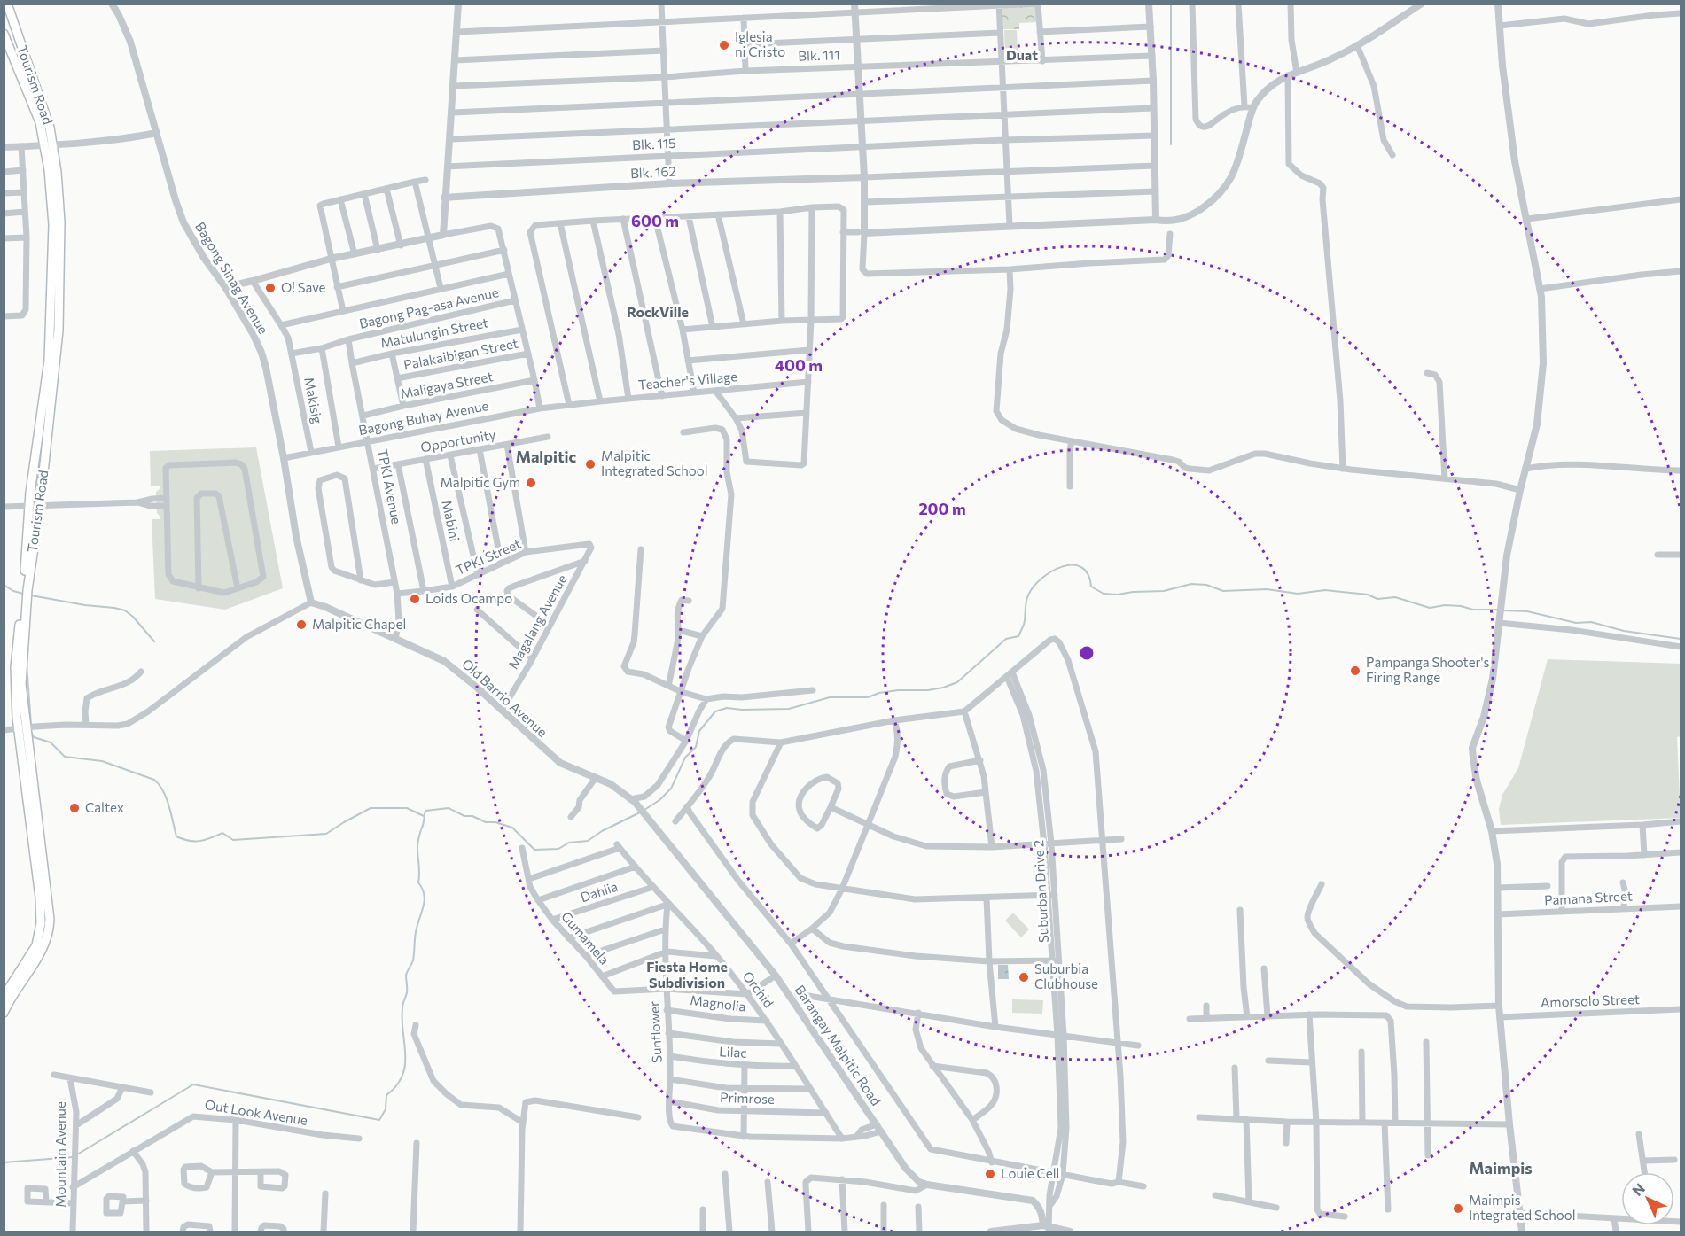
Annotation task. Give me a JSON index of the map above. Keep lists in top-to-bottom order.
{
  "streets": {
    "main road": ["Tourism Road"],
    "street": [
      "Blk. 111",
      "Blk. 115",
      "Blk. 162",
      "Bagong Sinag Avenue",
      "Bagong Pag-asa Avenue",
      "Matulungin Street",
      "Palakaibigan Street",
      "Teacher's Village",
      "Maligaya Street",
      "Makisig",
      "Bagong Buhay Avenue",
      "Opportunity",
      "TPKI Avenue",
      "Mabini",
      "TPKI Street",
      "Magalang Avenue",
      "Old Barrio Avenue",
      "Suburban Drive 2",
      "Dahlia",
      "Pamana Street",
      "Gumamela",
      "Orchid",
      "Amorsolo Street",
      "Magnolia",
      "Sunflower",
      "Barangay Malpitic Road",
      "Lilac",
      "Primrose",
      "Out Look Avenue",
      "Mountain Avenue"
    ]
  },
  "crossings": [
    ["Bagong Sinag Avenue", "Bagong Buhay Avenue"],
    ["Bagong Sinag Avenue", "Old Barrio Avenue"],
    ["Bagong Pag-asa Avenue", "Makisig"],
    ["Bagong Pag-asa Avenue", "TPKI Avenue"],
    ["Matulungin Street", "TPKI Avenue"],
    ["Teacher's Village", "Bagong Buhay Avenue"],
    ["Maligaya Street", "TPKI Avenue"],
    ["Makisig", "Bagong Buhay Avenue"],
    ["Bagong Buhay Avenue", "TPKI Avenue"],
    ["Opportunity", "TPKI Avenue"],
    ["Opportunity", "Mabini"],
    ["TPKI Avenue", "TPKI Street"],
    ["TPKI Avenue", "Old Barrio Avenue"],
    ["Mabini", "TPKI Street"],
    ["TPKI Street", "Magalang Avenue"],
    ["Magalang Avenue", "Old Barrio Avenue"],
    ["Old Barrio Avenue", "Barangay Malpitic Road"],
    ["Suburban Drive 2", "Barangay Malpitic Road"],
    ["Dahlia", "Gumamela"],
    ["Dahlia", "Orchid"],
    ["Gumamela", "Orchid"],
    ["Gumamela", "Sunflower"],
    ["Orchid", "Magnolia"],
    ["Orchid", "Sunflower"],
    ["Orchid", "Lilac"],
    ["Orchid", "Primrose"],
    ["Magnolia", "Sunflower"],
    ["Sunflower", "Lilac"],
    ["Sunflower", "Primrose"],
    ["Out Look Avenue", "Mountain Avenue"]
  ],
  "districts": [
    "Duat",
    "RockVille",
    "Malpitic",
    "Fiesta Home Subdivision",
    "Maimpis"
  ],
  "places": [
    "Iglesia ni Cristo",
    "O! Save",
    "Malpitic Integrated School",
    "Malpitic Gym",
    "Loids Ocampo",
    "Malpitic Chapel",
    "Pampanga Shooter's Firing Range",
    "Caltex",
    "Suburbia Clubhouse",
    "Louie Cell",
    "Maimpis Integrated School"
  ],
  "north": "top left",
  "rings": ["600 m", "400 m", "200 m"]
}
